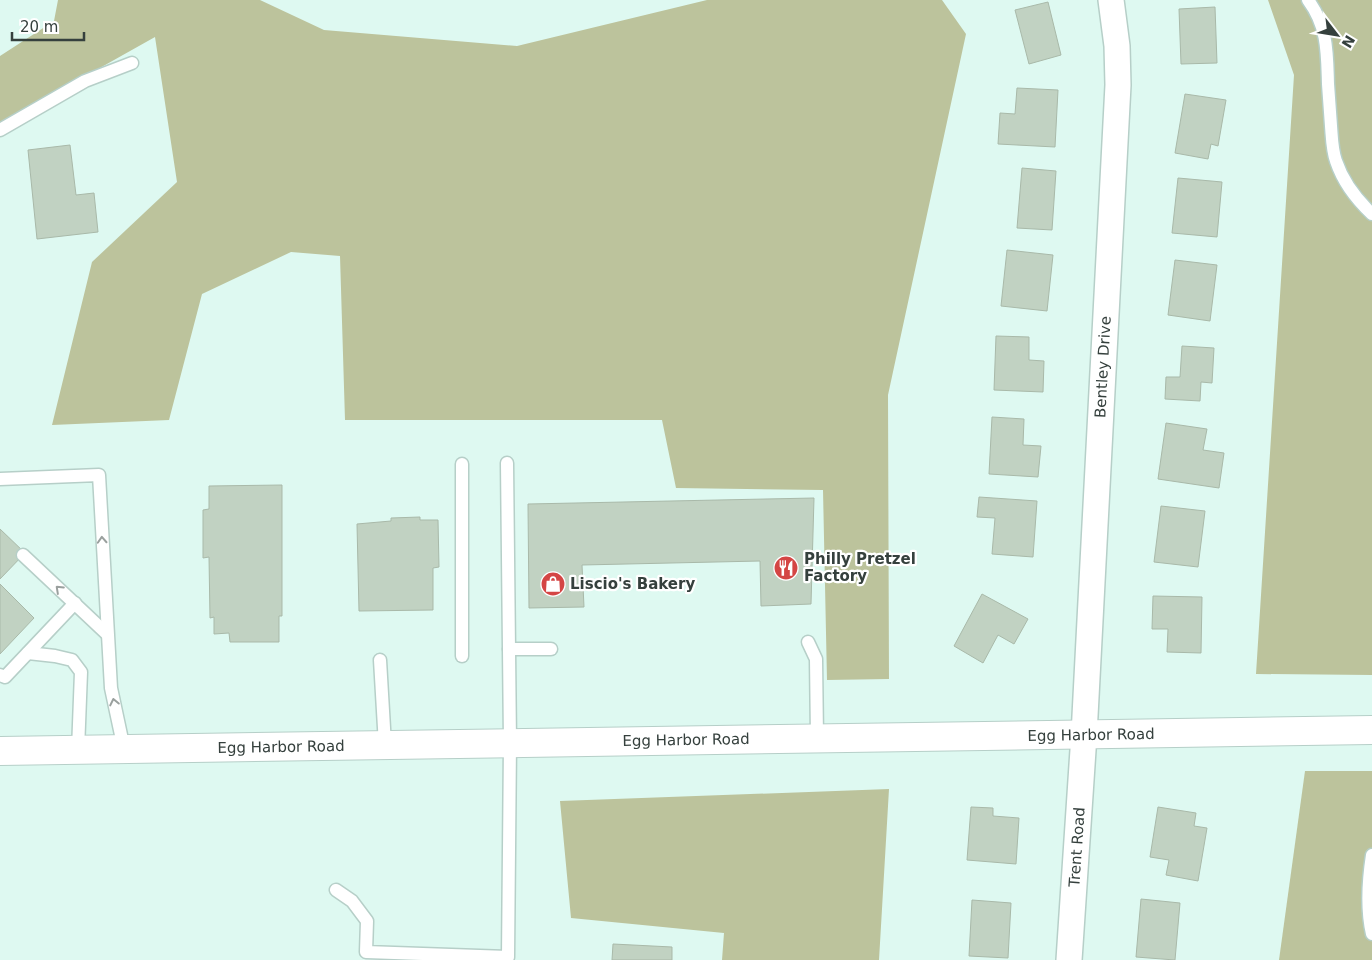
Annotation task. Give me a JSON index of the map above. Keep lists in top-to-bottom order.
{
  "streets": {
    "main road": ["Egg Harbor Road"],
    "street": ["Bentley Drive", "Trent Road"]
  },
  "crossings": [
    ["Bentley Drive", "Egg Harbor Road"],
    ["Bentley Drive", "Trent Road"],
    ["Egg Harbor Road", "Trent Road"]
  ],
  "places": {
    "restaurant": ["Philly Pretzel Factory"],
    "shop": ["Liscio's Bakery"]
  },
  "scale_bar": "20 m",
  "north": "bottom right"
}
